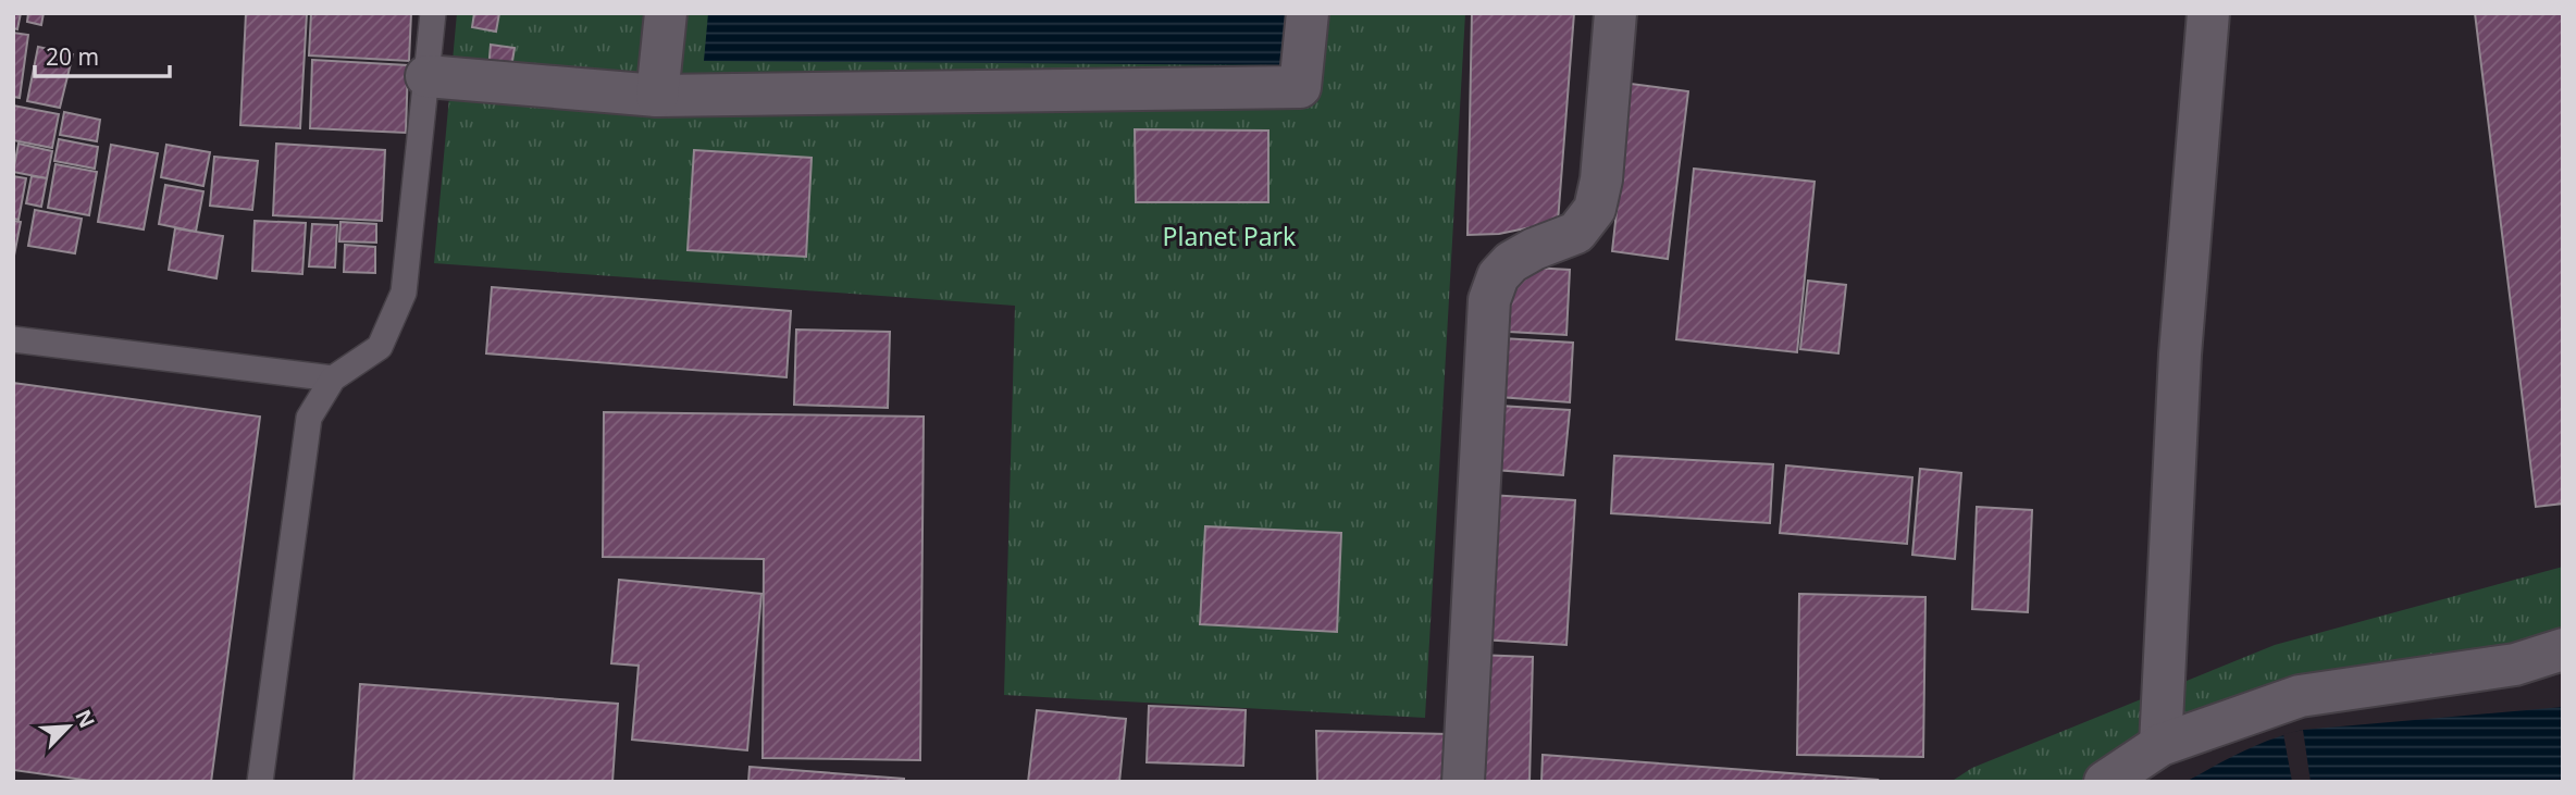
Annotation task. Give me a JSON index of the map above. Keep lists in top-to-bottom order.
{
  "parks": ["Planet Park"],
  "scale_bar": "20 m",
  "north": "top right"
}
